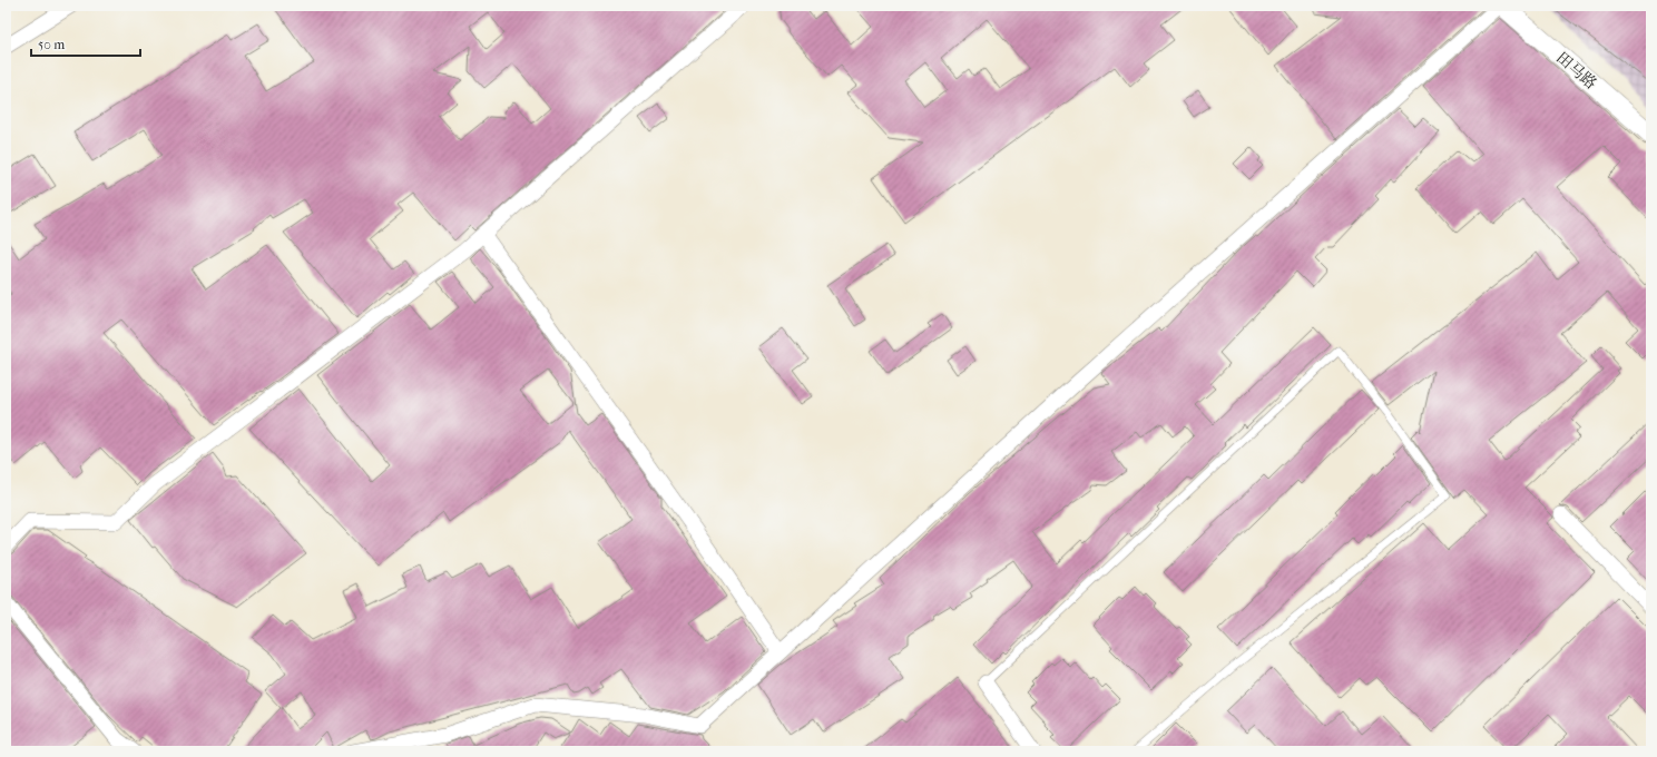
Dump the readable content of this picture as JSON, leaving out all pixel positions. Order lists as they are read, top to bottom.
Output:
{
  "streets": {
    "street": ["田马路"]
  },
  "scale_bar": "50 m"
}
